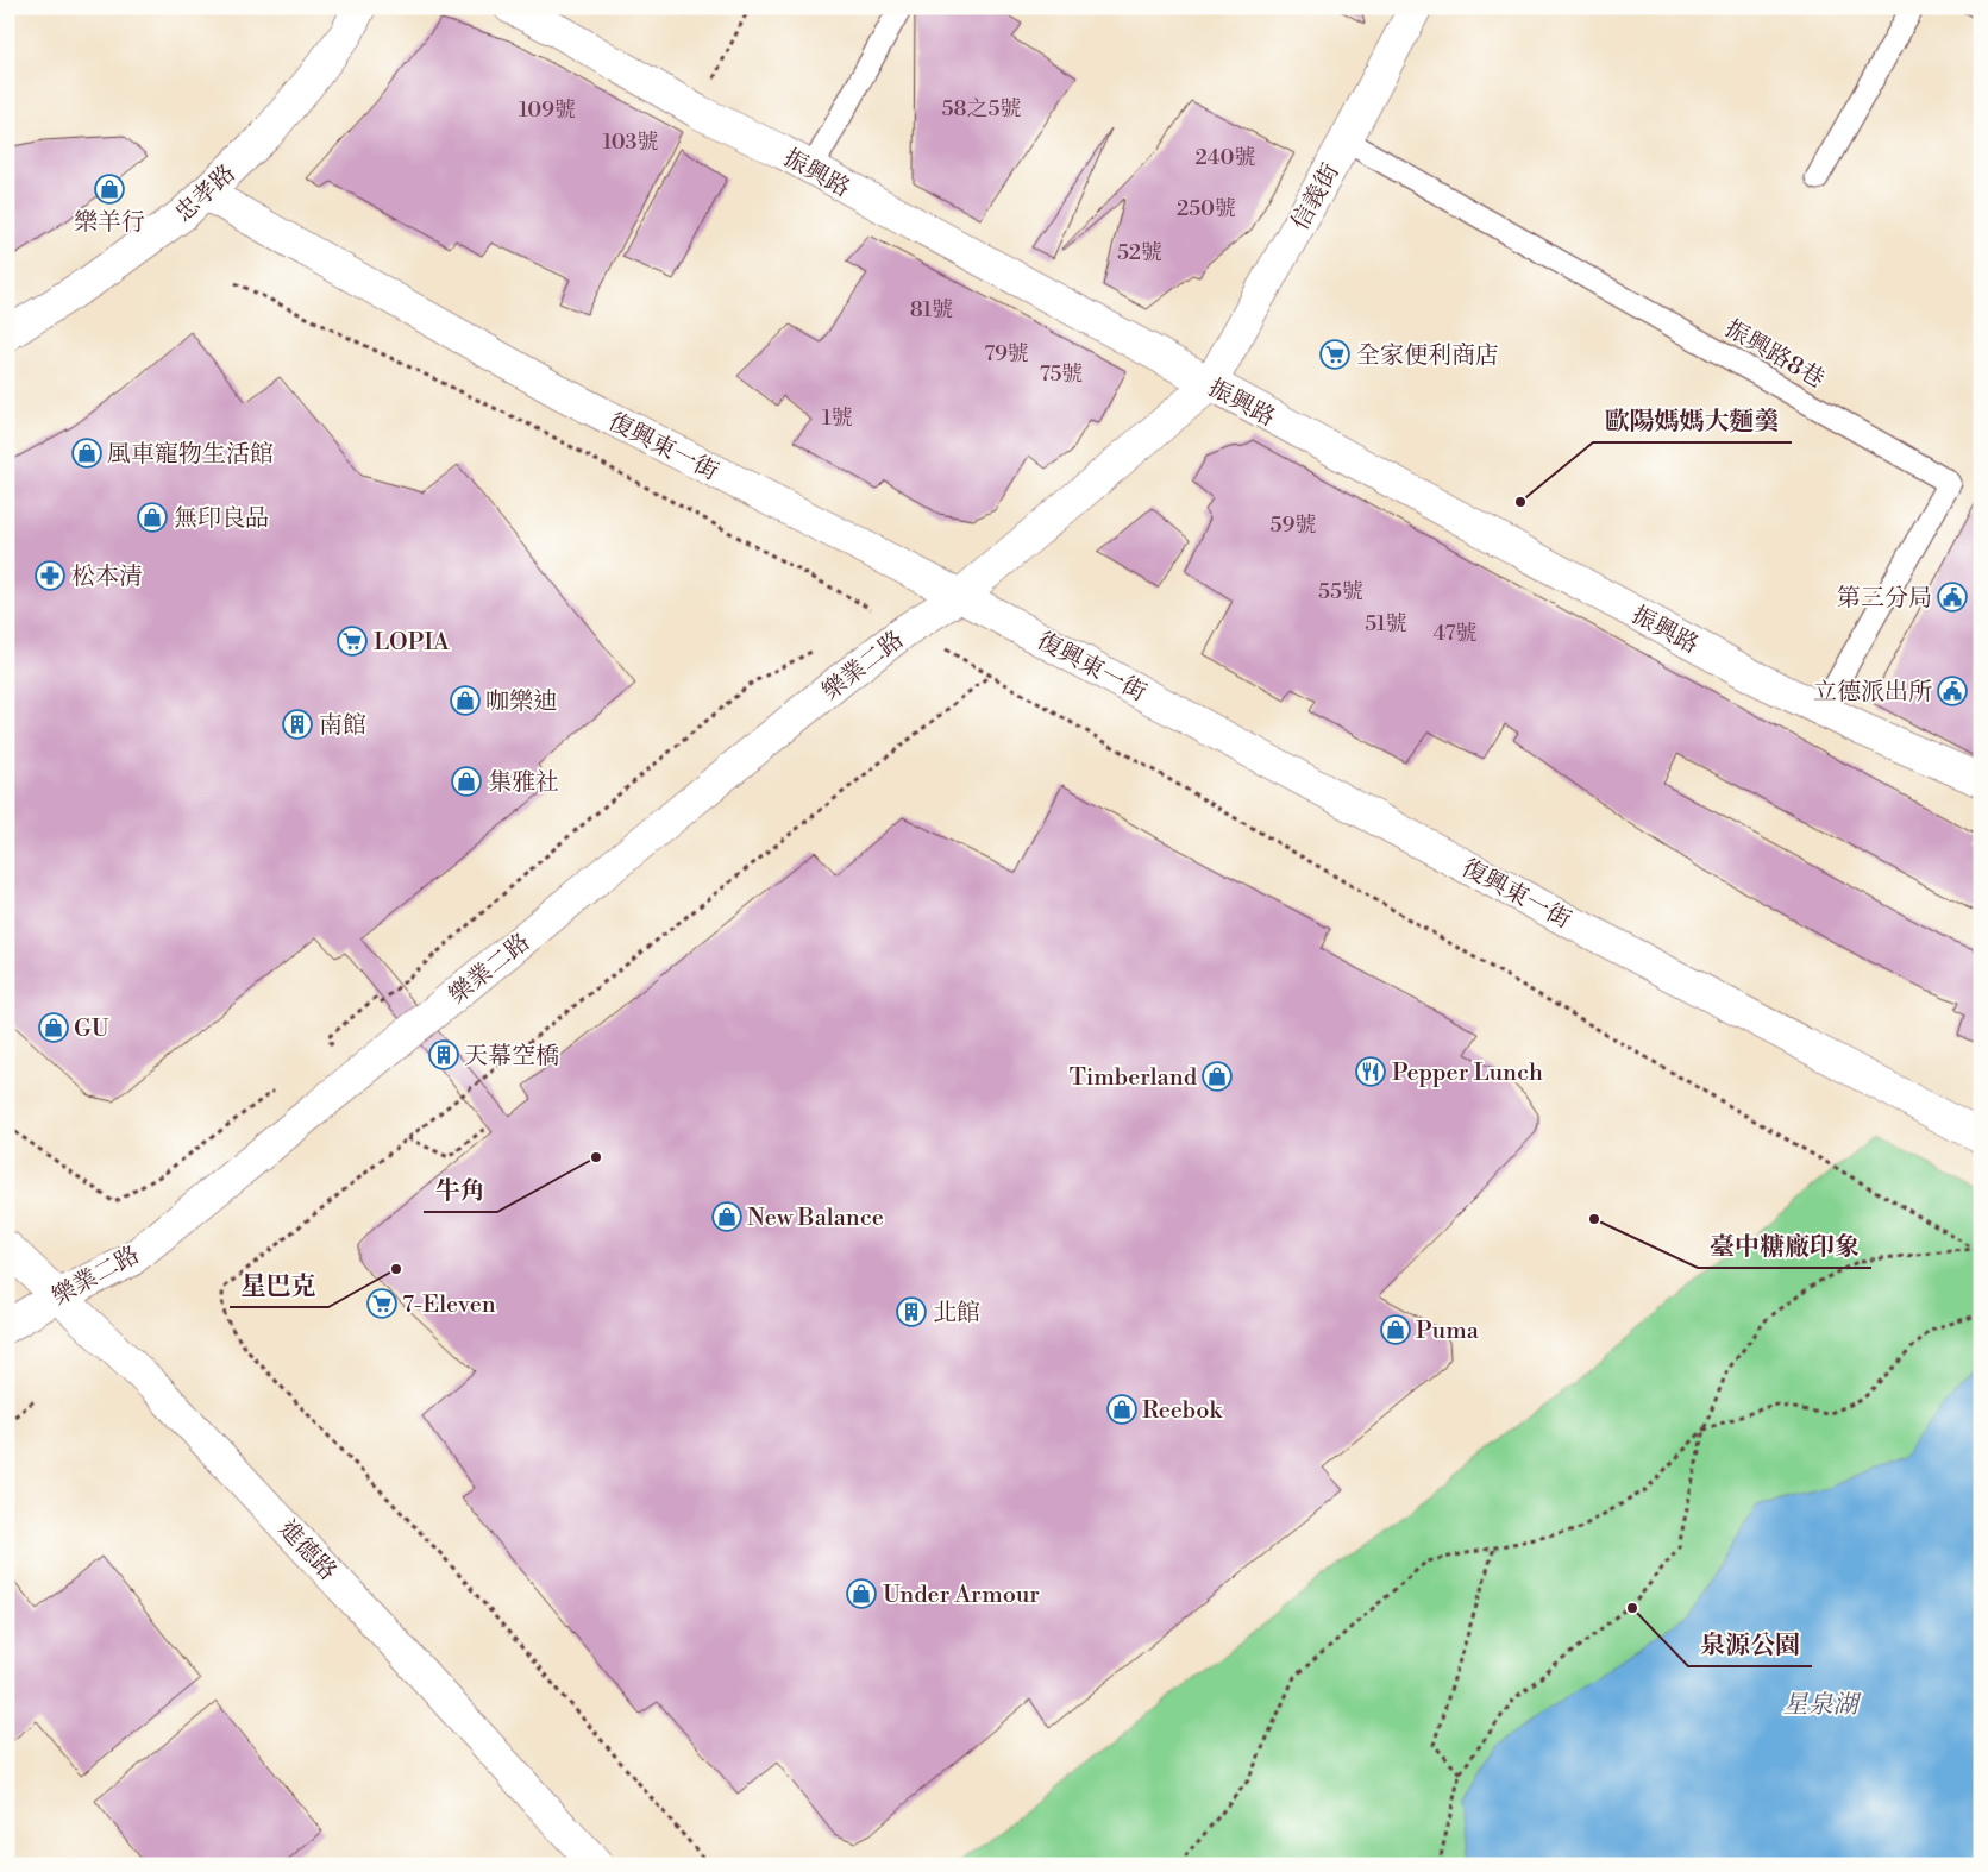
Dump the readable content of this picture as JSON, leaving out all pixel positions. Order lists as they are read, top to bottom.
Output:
{
  "streets": {
    "street": [
      "振興路",
      "忠孝路",
      "信義街",
      "復興東一街",
      "樂業二路",
      "進德路"
    ],
    "lane": ["振興路8巷"]
  },
  "crossings": [
    ["振興路", "信義街"],
    ["振興路", "振興路8巷"],
    ["振興路", "樂業二路"],
    ["忠孝路", "復興東一街"],
    ["信義街", "振興路8巷"],
    ["信義街", "樂業二路"],
    ["復興東一街", "樂業二路"],
    ["樂業二路", "進德路"]
  ],
  "water": ["星泉湖"],
  "places": {
    "shop": [
      "樂羊行",
      "風車寵物生活館",
      "無印良品",
      "咖樂迪",
      "集雅社",
      "GU",
      "Timberland",
      "New Balance",
      "Puma",
      "Reebok",
      "Under Armour"
    ],
    "supermarket": ["全家便利商店", "LOPIA", "7-Eleven"],
    "other": [
      "歐陽媽媽大麵羹",
      "牛角",
      "臺中糖廠印象",
      "星巴克",
      "泉源公園"
    ],
    "pharmacy": ["松本清"],
    "public building": ["第三分局", "立德派出所"],
    "building": ["南館", "天幕空橋", "北館"],
    "restaurant": ["Pepper Lunch"]
  },
  "house_numbers": [
    "58之5號",
    "109號",
    "103號",
    "240號",
    "250號",
    "52號",
    "81號",
    "79號",
    "75號",
    "1號",
    "59號",
    "55號",
    "51號",
    "47號"
  ]
}
